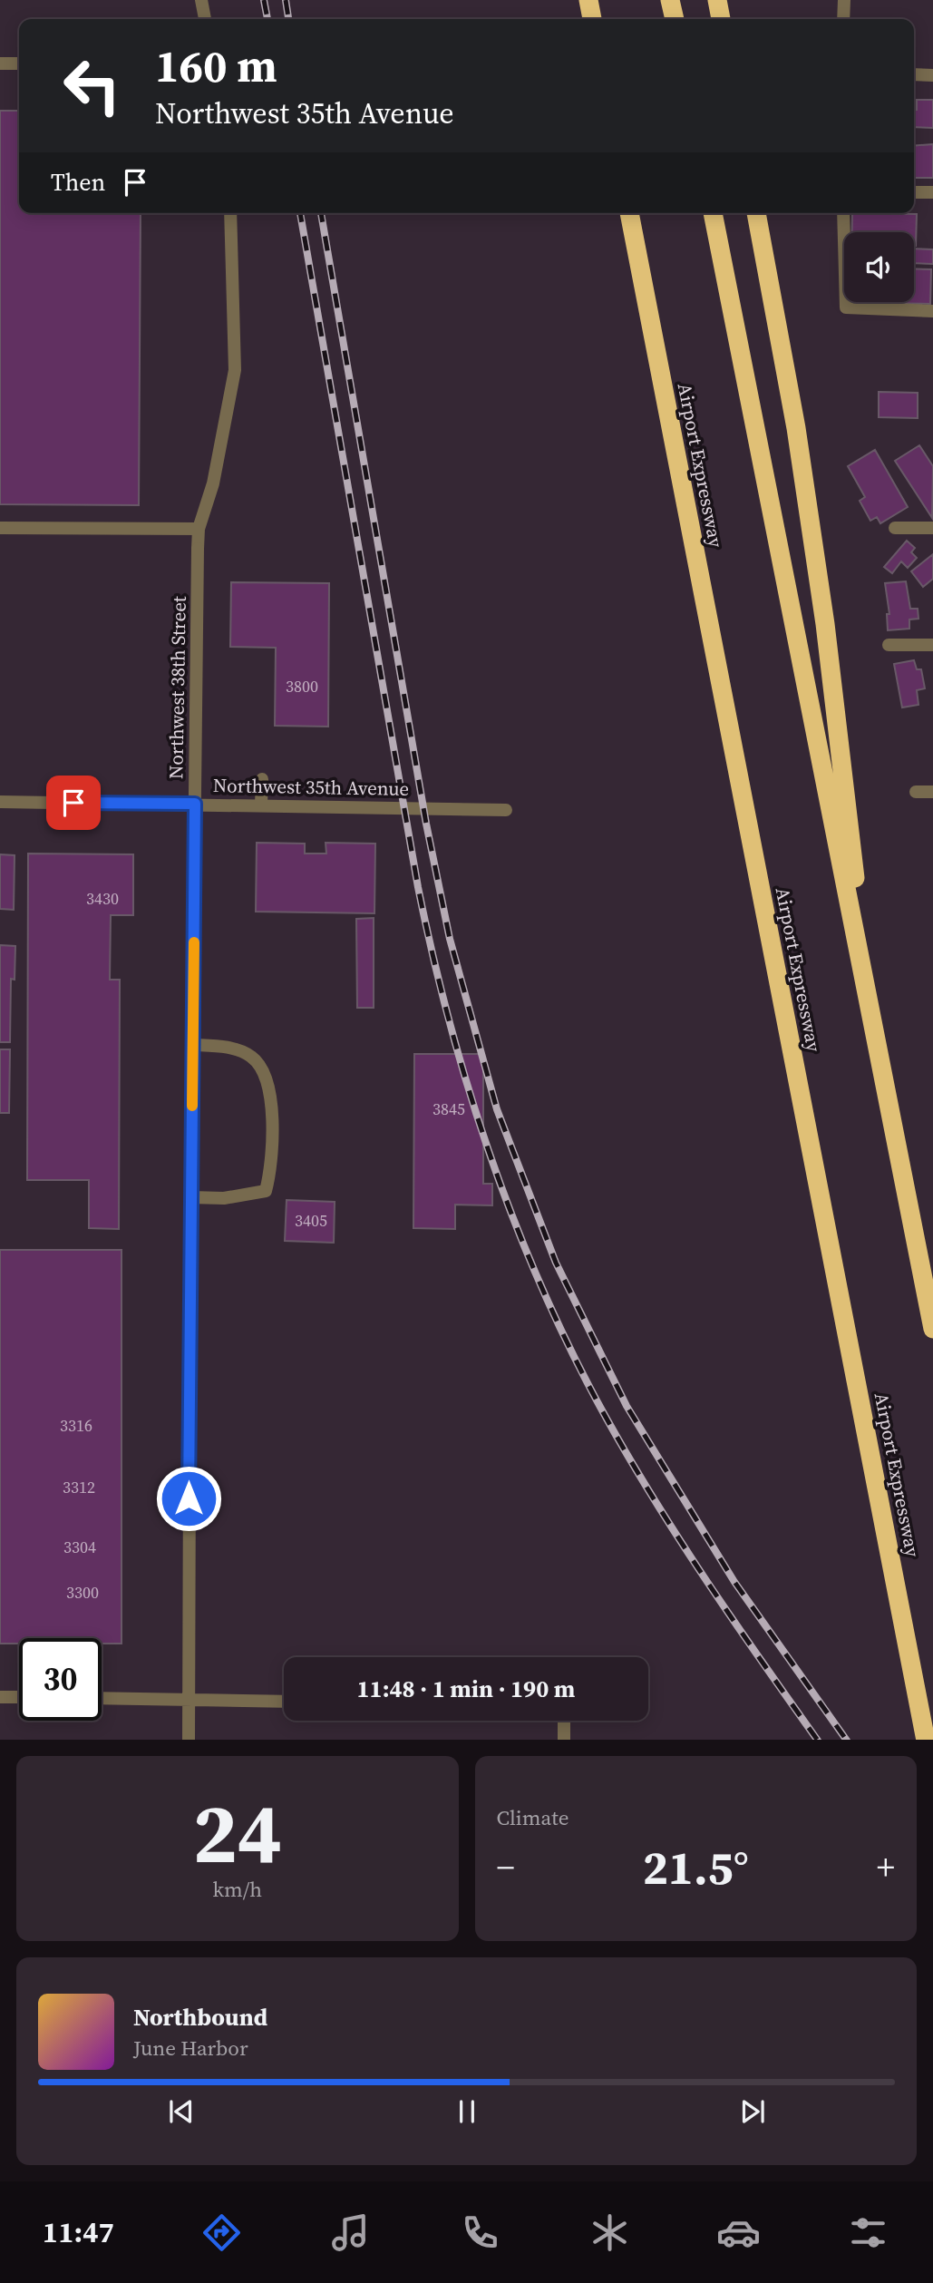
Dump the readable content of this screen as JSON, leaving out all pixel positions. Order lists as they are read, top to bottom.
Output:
{
  "streets": {
    "highway": ["Airport Expressway"],
    "street": ["Northwest 38th Street", "Northwest 35th Avenue"]
  },
  "crossings": [
    ["Northwest 38th Street", "Northwest 35th Avenue"]
  ],
  "house_numbers": [
    "3800",
    "3430",
    "3845",
    "3405",
    "3316",
    "3312",
    "3304",
    "3300"
  ],
  "page": {
    "turn": ["160 m", "Northwest 35th Avenue"],
    "then": "Then",
    "limit": "30",
    "trip": "11:48 · 1 min · 190 m",
    "tile": [
      ["24", "km/h"],
      "Climate"
    ],
    "heat": ["−", "21.5°", "+"],
    "song": ["Northbound", "June Harbor"],
    "tabs": "11:47"
  }
}
